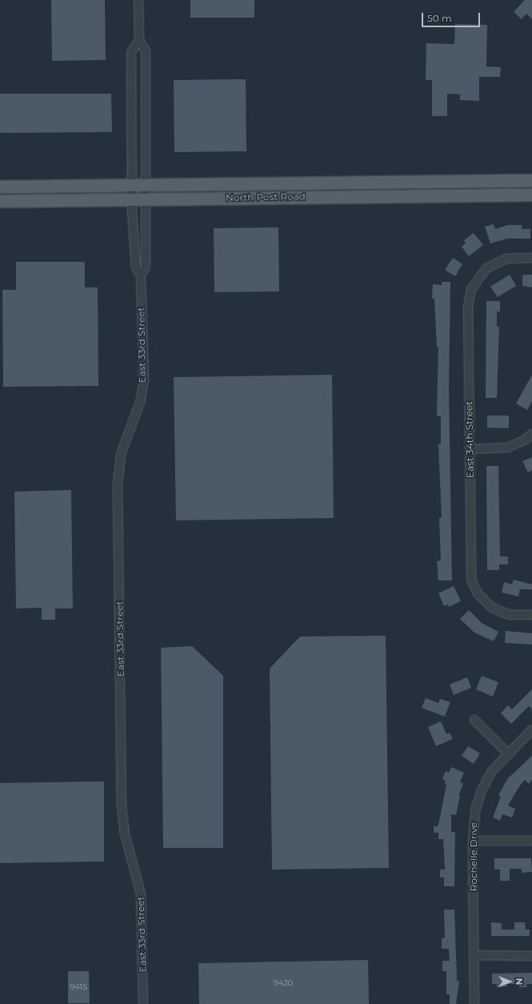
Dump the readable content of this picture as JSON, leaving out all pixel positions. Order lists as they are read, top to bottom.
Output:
{
  "streets": {
    "main road": ["North Post Road"],
    "street": ["East 33rd Street", "East 34th Street", "Rochelle Drive"]
  },
  "crossings": [
    ["North Post Road", "East 33rd Street"]
  ],
  "house_numbers": ["9420", "9415"],
  "scale_bar": "50 m",
  "north": "right"
}
